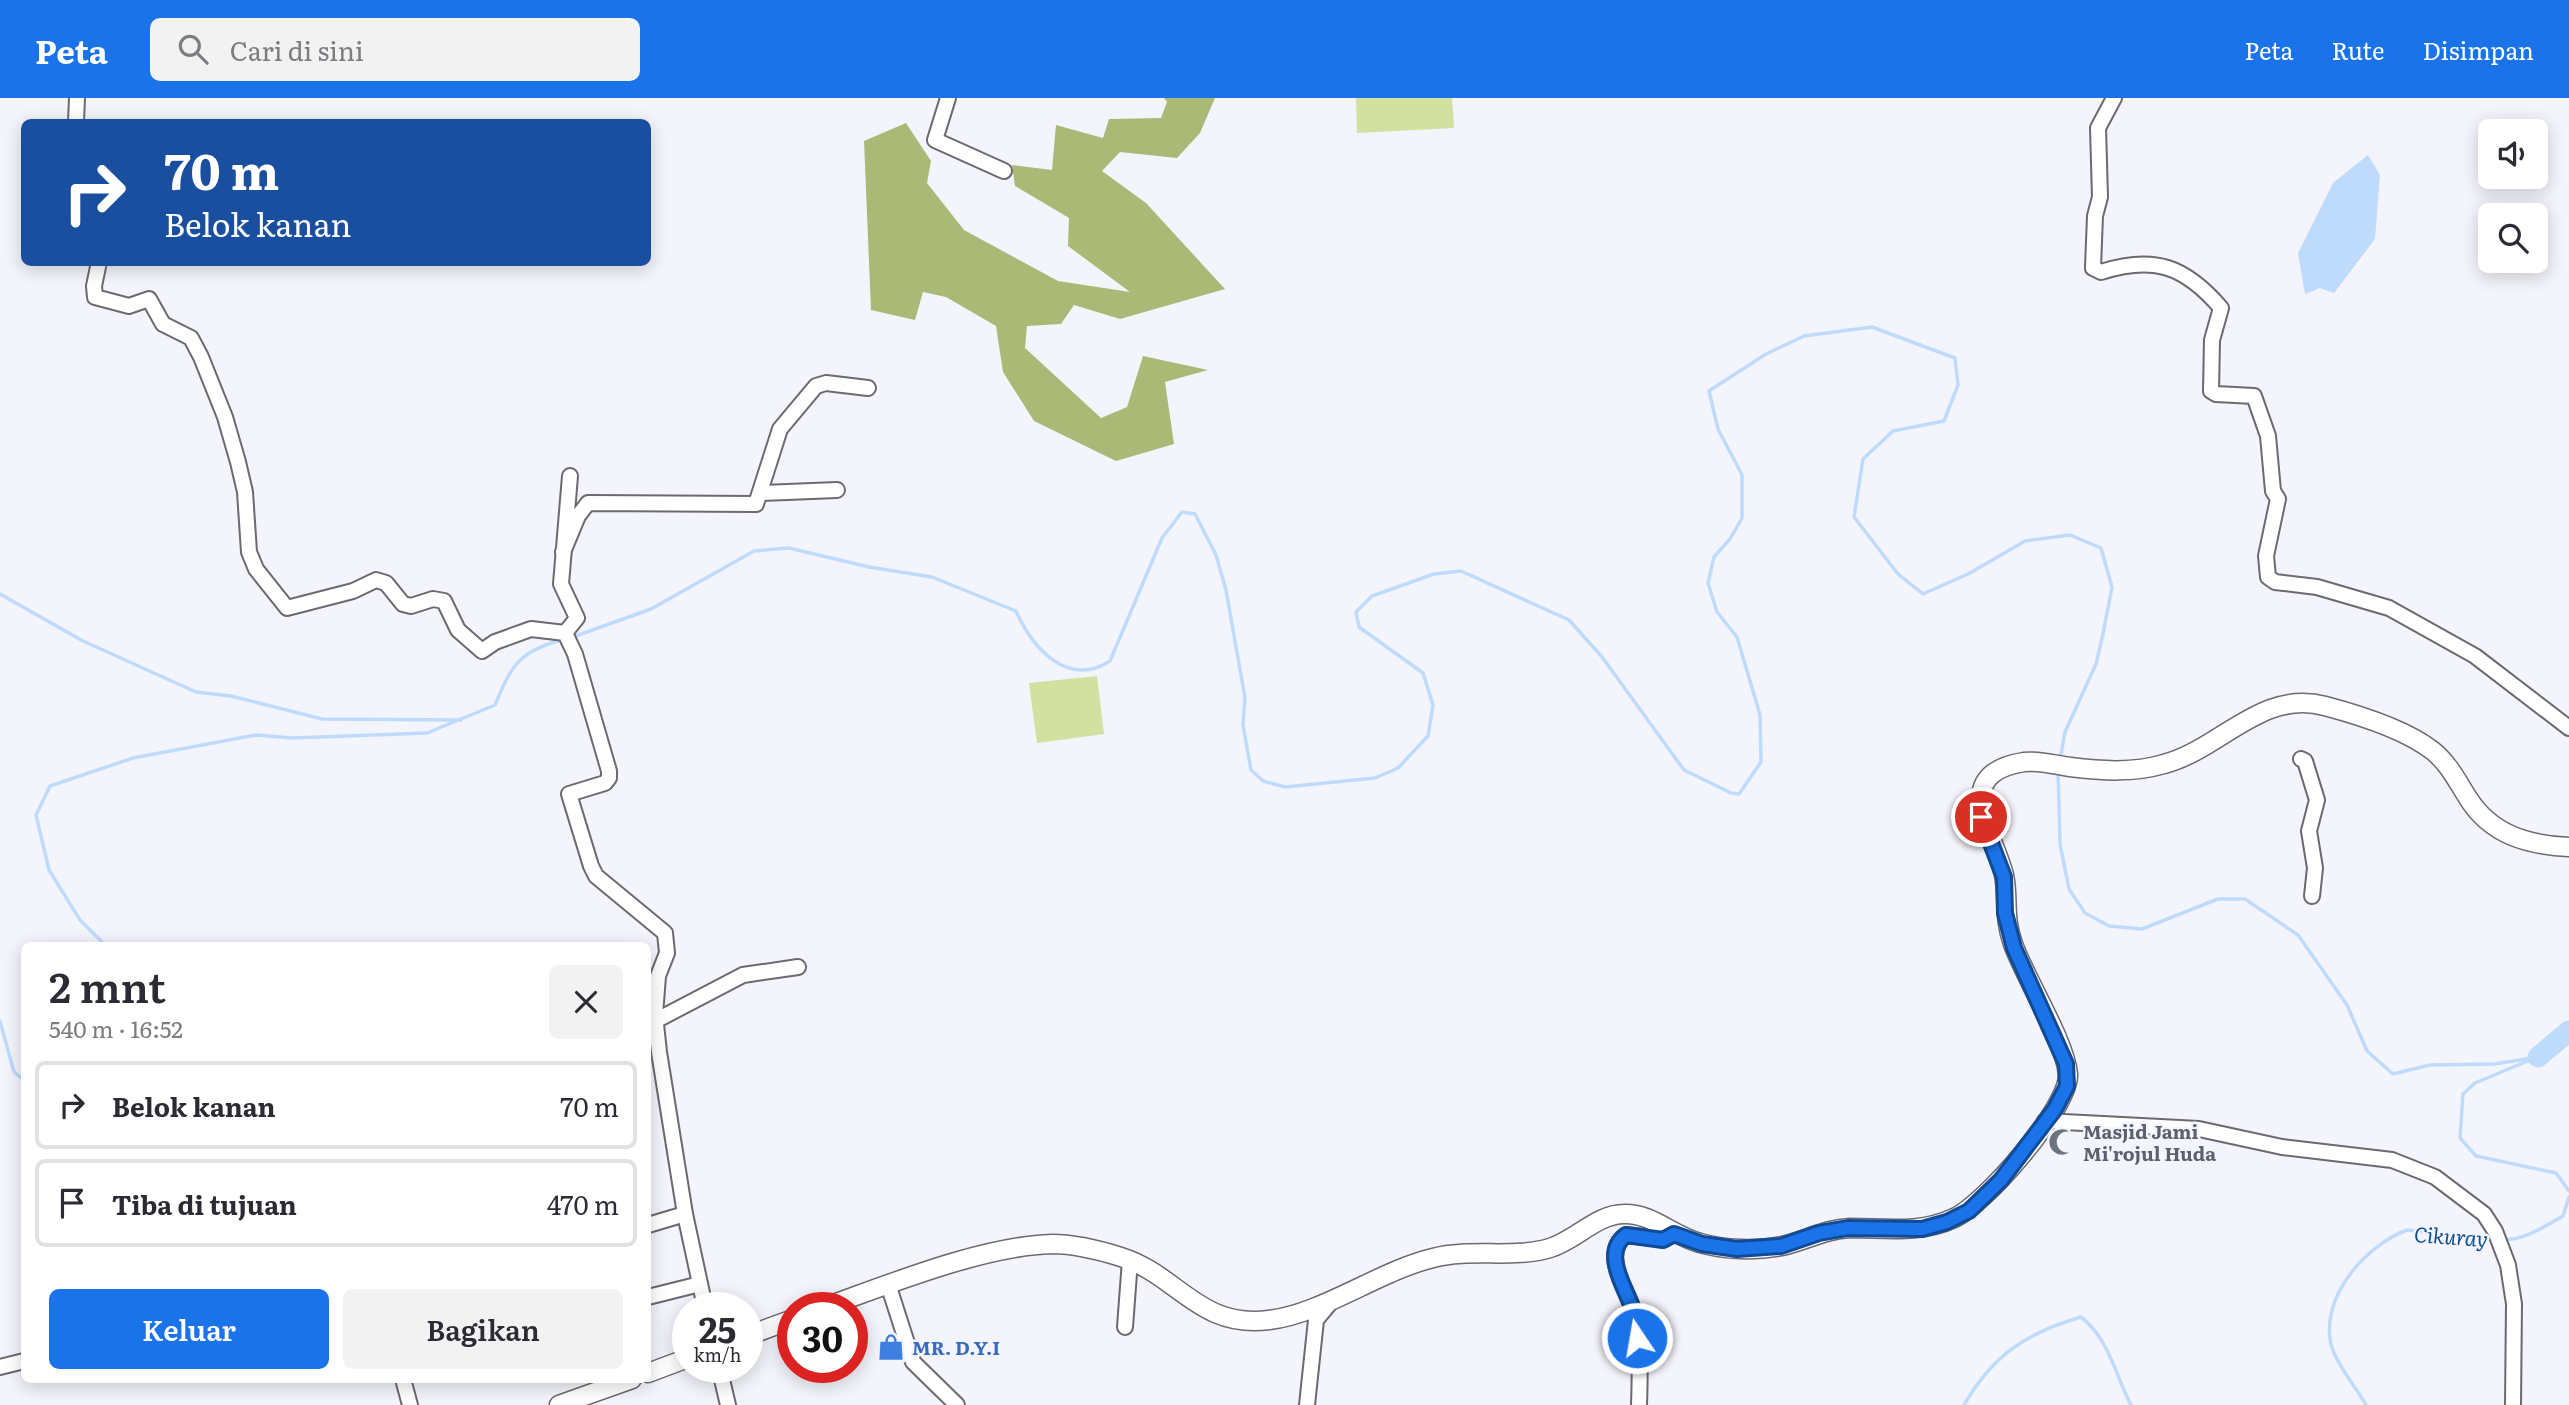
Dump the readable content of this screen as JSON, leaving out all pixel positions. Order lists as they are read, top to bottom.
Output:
{
  "water": ["Cikuray"],
  "places": {
    "mosque": ["Masjid Jami Mi'rojul Huda"],
    "shop": ["MR. D.Y.I"]
  },
  "page": {
    "header": "Peta",
    "search": "Cari di sini",
    "nav": ["Peta", "Rute", "Disimpan"],
    "turn": ["70 m", "Belok kanan"],
    "heading": ["2 mnt", "540 m · 16:52"],
    "list": [
      {
        "name": "Belok kanan",
        "value": "70 m"
      },
      {
        "name": "Tiba di tujuan",
        "value": "470 m"
      }
    ],
    "buttons": ["Keluar", "Bagikan"],
    "speed": "25 km/h",
    "limit": "30"
  }
}
